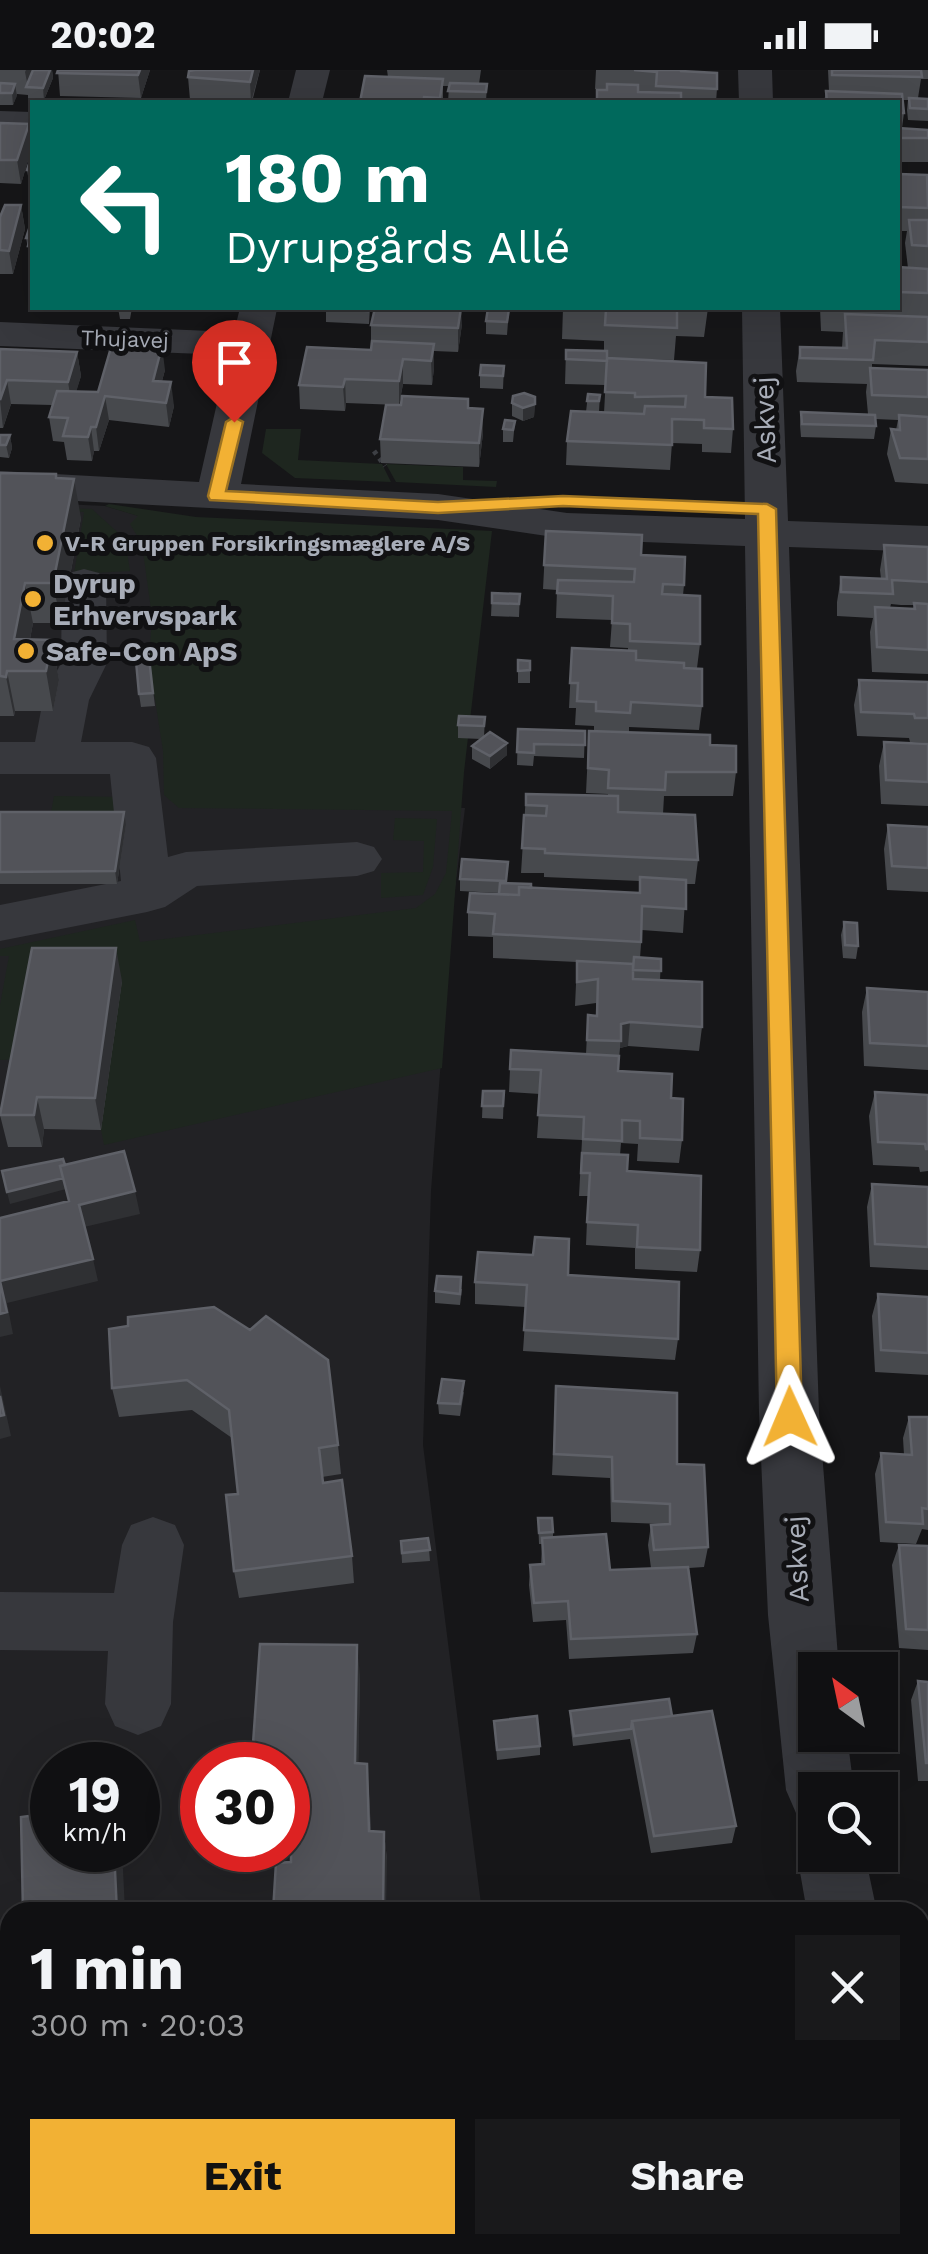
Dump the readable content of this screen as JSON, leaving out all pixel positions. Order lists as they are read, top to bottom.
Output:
{
  "streets": {
    "street": ["Thujavej", "Askvej"]
  },
  "places": ["V-R Gruppen Forsikringsmæglere A/S", "Dyrup Erhvervspark", "Safe-Con ApS"],
  "north": "top left",
  "page": {
    "status": "20:02",
    "turn": ["180 m", "Dyrupgårds Allé"],
    "speed": "19 km/h",
    "limit": "30",
    "heading": ["1 min", "300 m · 20:03"],
    "buttons": ["Exit", "Share"]
  }
}
